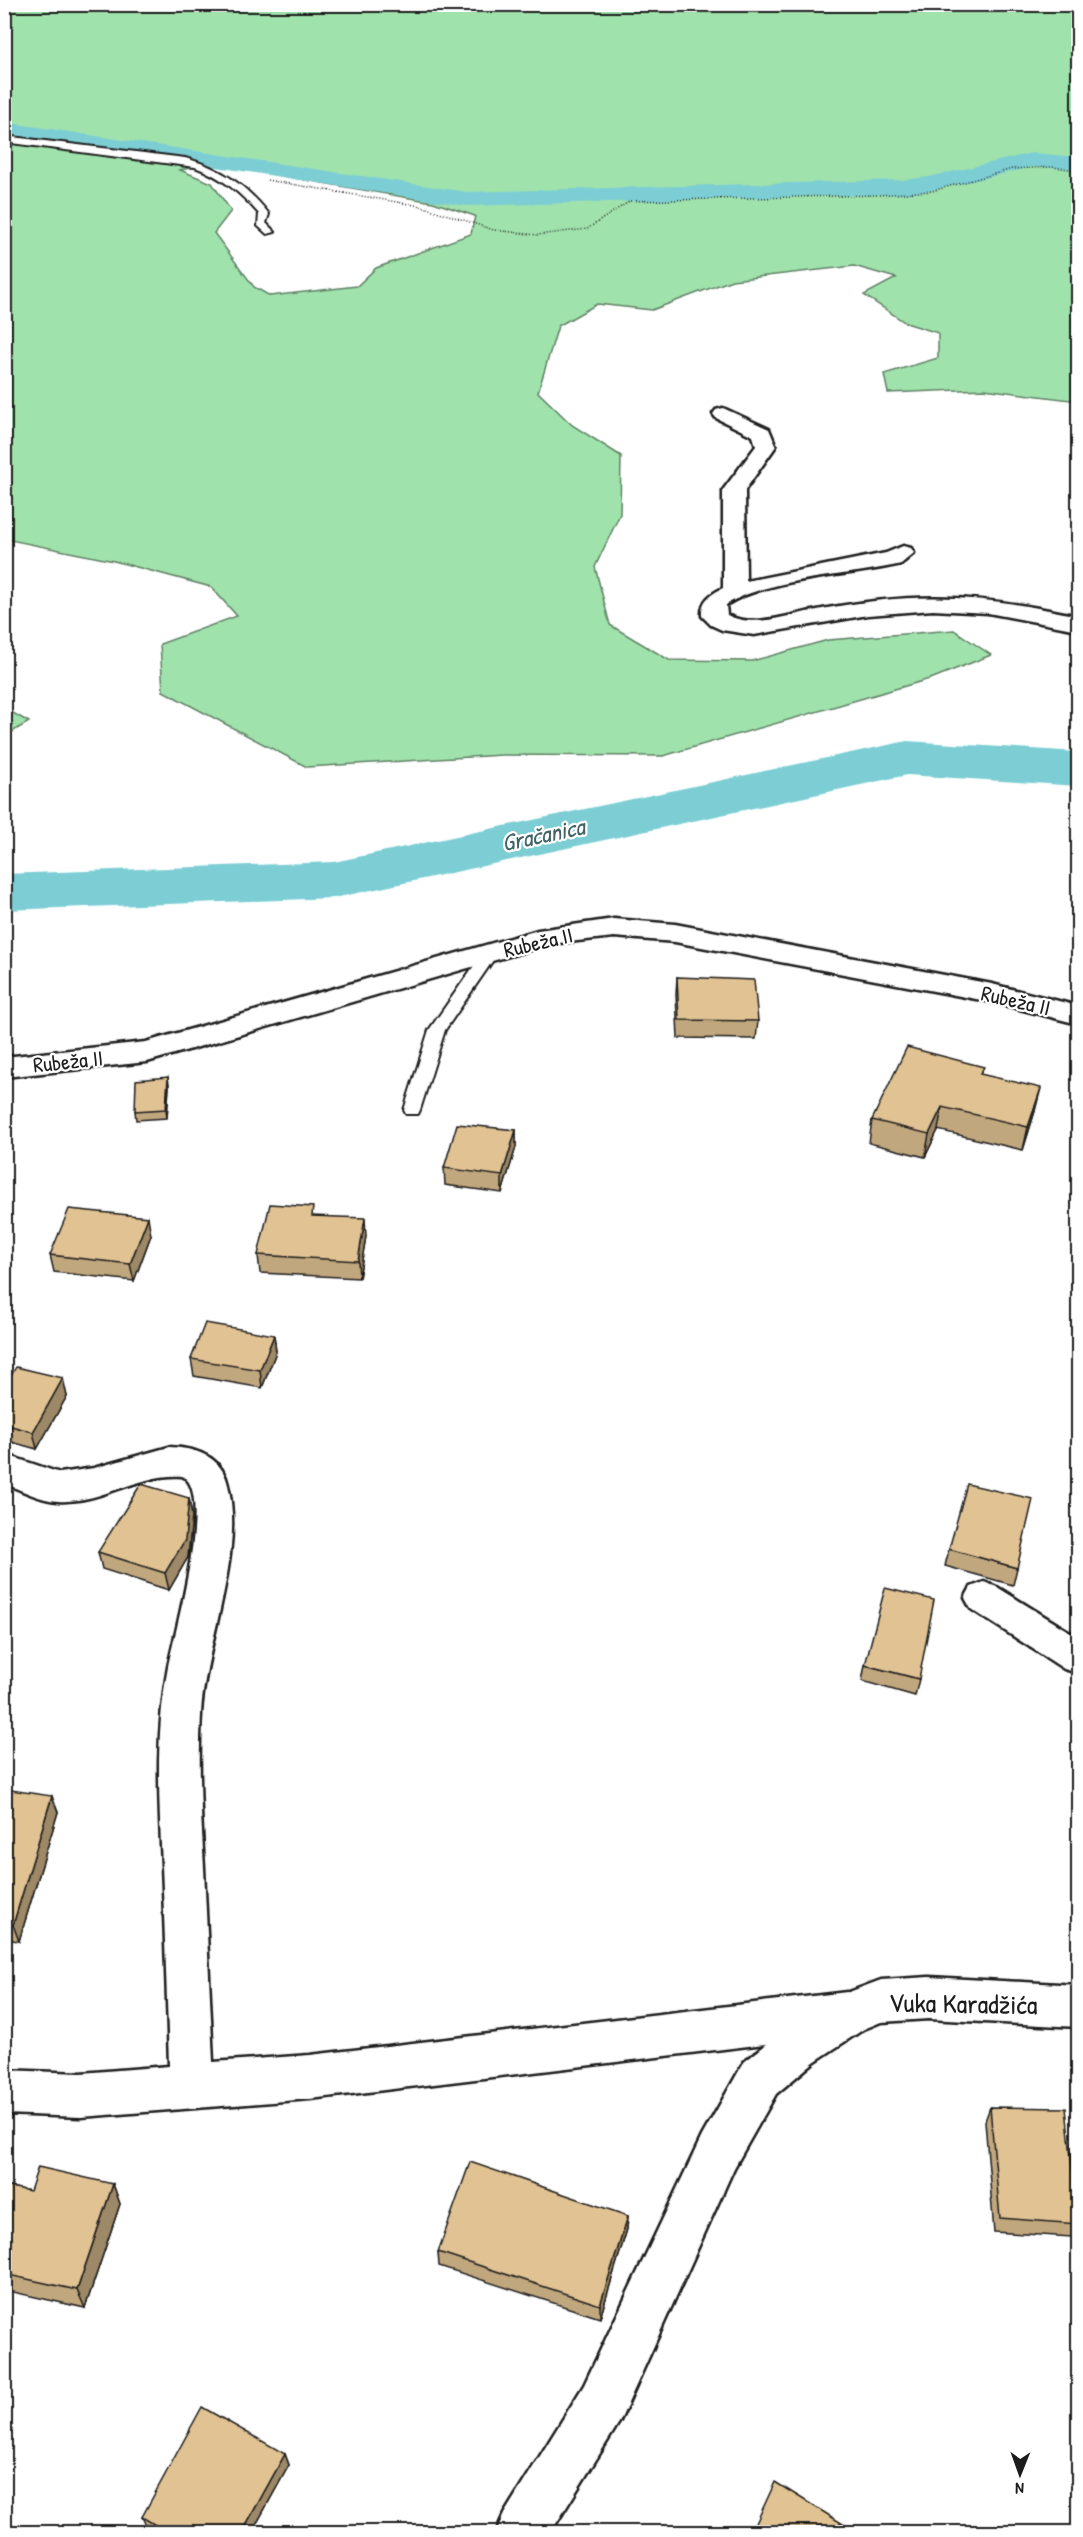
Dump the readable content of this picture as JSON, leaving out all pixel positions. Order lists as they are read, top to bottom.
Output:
{
  "streets": {
    "street": ["Rubeža II", "Vuka Karadžića"]
  },
  "water": ["Gračanica"],
  "north": "bottom"
}
